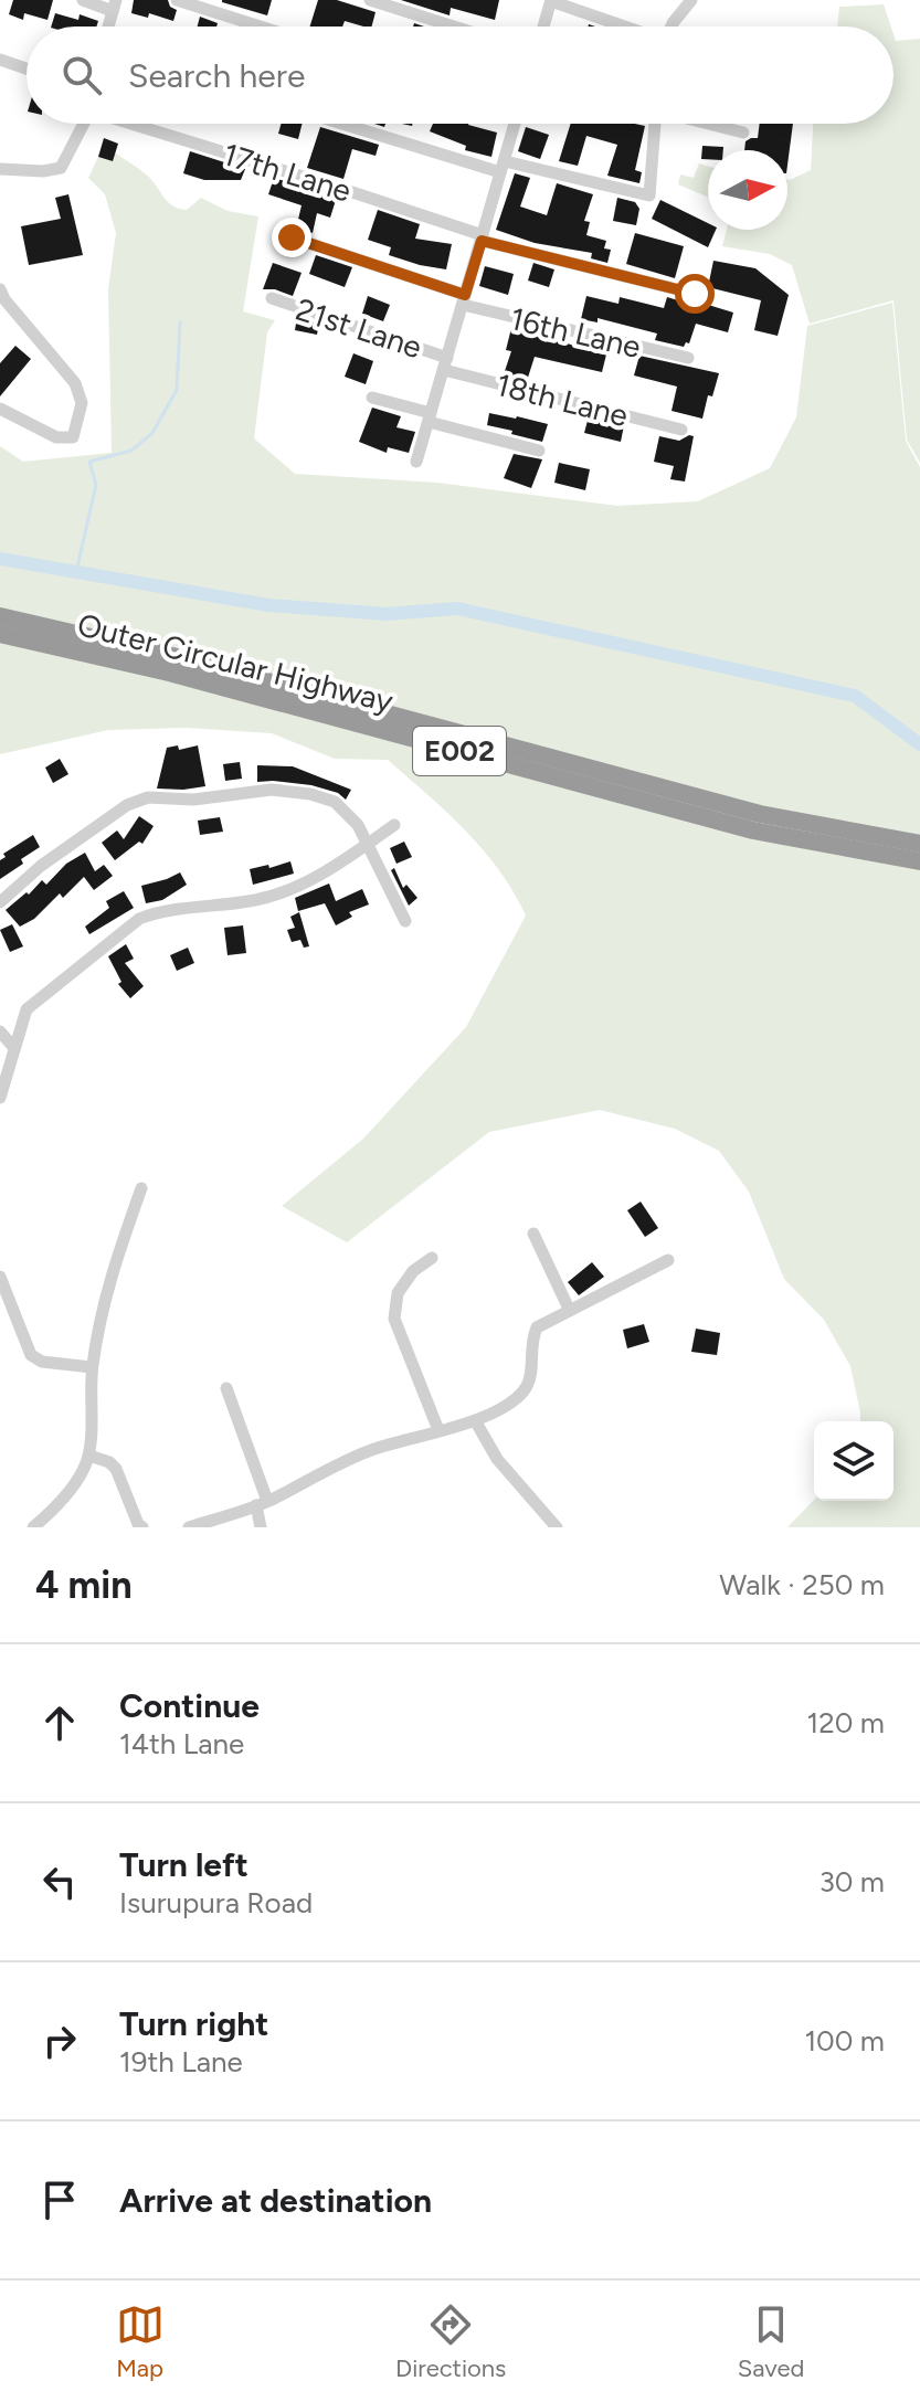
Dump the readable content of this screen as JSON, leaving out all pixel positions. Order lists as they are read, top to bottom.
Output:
{
  "streets": {
    "highway": ["Outer Circular Highway", "E002"],
    "street": [
      "17th Lane",
      "21st Lane",
      "16th Lane",
      "18th Lane"
    ]
  },
  "crossings": [
    ["21st Lane", "18th Lane"]
  ],
  "north": "right",
  "page": {
    "search": "Search here",
    "heading": ["4 min", "Walk · 250 m"],
    "list": [
      ["Continue", "14th Lane", "120 m"],
      ["Turn left", "Isurupura Road", "30 m"],
      ["Turn right", "19th Lane", "100 m"],
      "Arrive at destination"
    ],
    "nav": ["Map", "Directions", "Saved"]
  }
}
